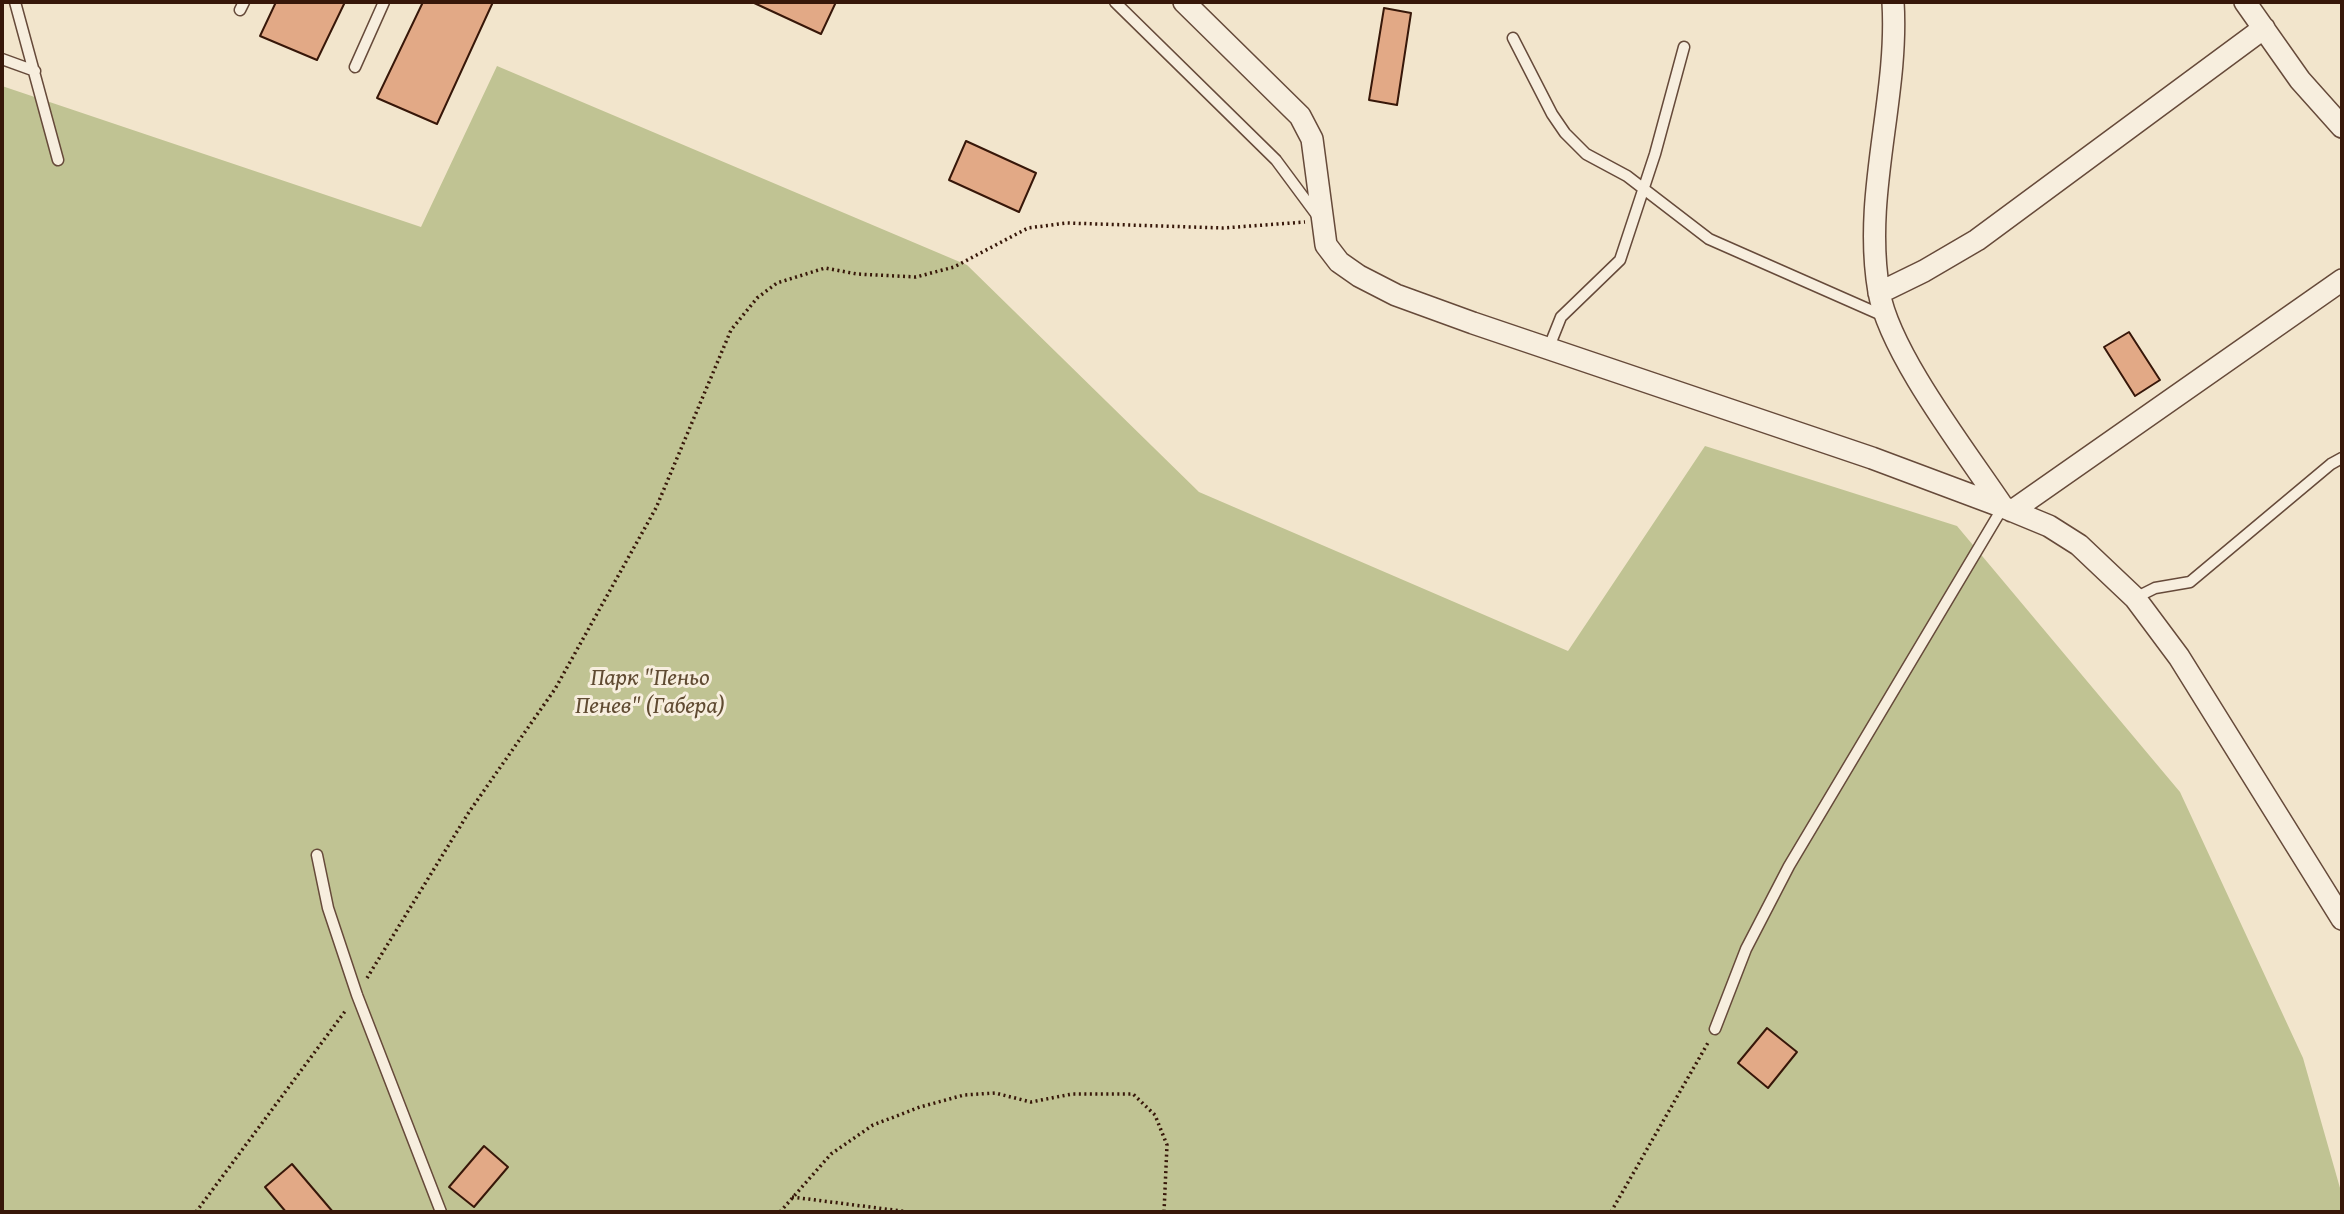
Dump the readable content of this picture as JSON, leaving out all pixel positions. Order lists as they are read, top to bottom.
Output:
{
  "parks": ["Парк \"Пеньо Пенев\" (Габера)"]
}
